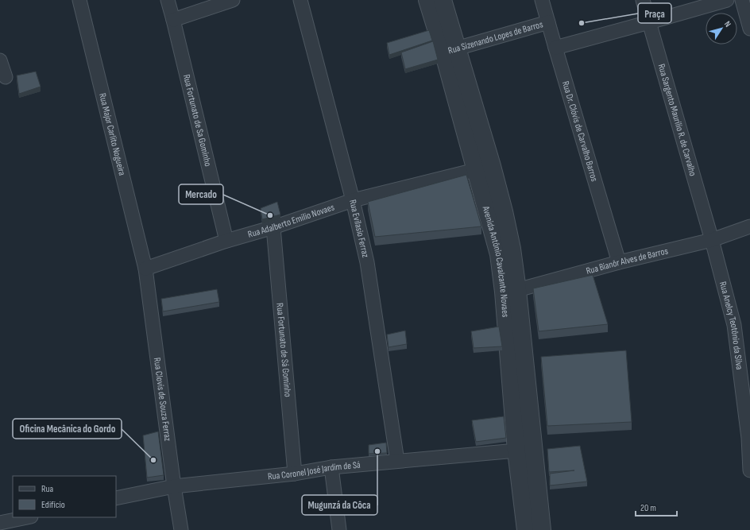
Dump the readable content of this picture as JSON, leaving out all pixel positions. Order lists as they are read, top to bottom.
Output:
{
  "streets": {
    "street": [
      "Rua Sizenando Lopes de Barros",
      "Rua Fortunato de Sa Gominho",
      "Rua Sargento Maurílio R. de Carvalho",
      "Rua Dr. Clóvis de Carvalho Barros",
      "Rua Major Carlito Nogueira",
      "Rua Adalberto Emilio Novaes",
      "Rua Evilasio Ferraz",
      "Rua Bianôr Alves de Barros",
      "Avenida Antônio Cavalcante Novaes",
      "Rua Anelcy Teotônio da Silva",
      "Rua Fortunato de Sá Gominho",
      "Rua Clovis de Souza Ferraz",
      "Rua Coronel José Jardim de Sá"
    ]
  },
  "crossings": [
    ["Rua Sizenando Lopes de Barros", "Rua Dr. Clóvis de Carvalho Barros"],
    ["Rua Sizenando Lopes de Barros", "Avenida Antônio Cavalcante Novaes"],
    ["Rua Fortunato de Sa Gominho", "Rua Adalberto Emilio Novaes"],
    ["Rua Sargento Maurílio R. de Carvalho", "Rua Bianôr Alves de Barros"],
    ["Rua Sargento Maurílio R. de Carvalho", "Rua Anelcy Teotônio da Silva"],
    ["Rua Dr. Clóvis de Carvalho Barros", "Rua Bianôr Alves de Barros"],
    ["Rua Major Carlito Nogueira", "Rua Adalberto Emilio Novaes"],
    ["Rua Major Carlito Nogueira", "Rua Clovis de Souza Ferraz"],
    ["Rua Adalberto Emilio Novaes", "Rua Evilasio Ferraz"],
    ["Rua Adalberto Emilio Novaes", "Avenida Antônio Cavalcante Novaes"],
    ["Rua Adalberto Emilio Novaes", "Rua Fortunato de Sá Gominho"],
    ["Rua Adalberto Emilio Novaes", "Rua Clovis de Souza Ferraz"],
    ["Rua Evilasio Ferraz", "Rua Coronel José Jardim de Sá"],
    ["Rua Bianôr Alves de Barros", "Avenida Antônio Cavalcante Novaes"],
    ["Rua Bianôr Alves de Barros", "Rua Anelcy Teotônio da Silva"],
    ["Avenida Antônio Cavalcante Novaes", "Rua Coronel José Jardim de Sá"],
    ["Rua Fortunato de Sá Gominho", "Rua Coronel José Jardim de Sá"],
    ["Rua Clovis de Souza Ferraz", "Rua Coronel José Jardim de Sá"]
  ],
  "places": [
    "Praça",
    "Mercado",
    "Mugunzá da Côca",
    "Oficina Mecânica do Gordo"
  ],
  "legend": ["Rua", "Edifício"],
  "scale_bar": "20 m",
  "north": "top right"
}
